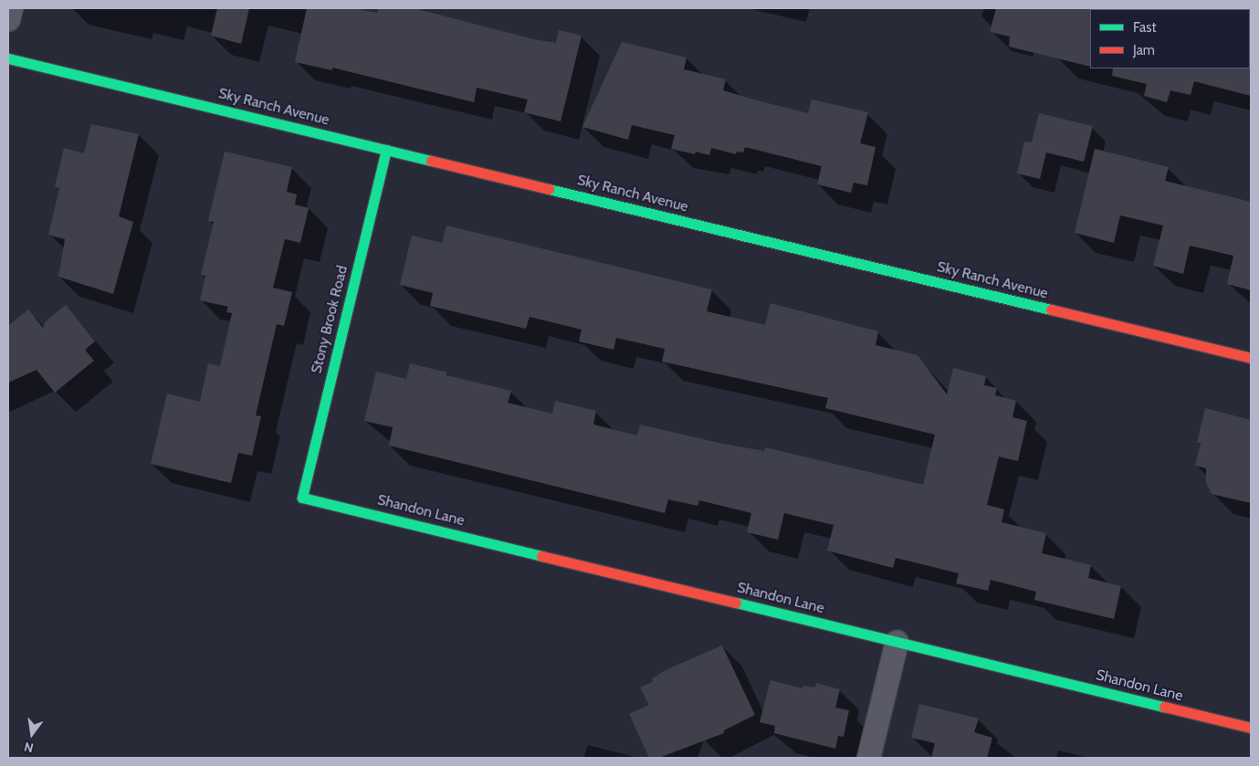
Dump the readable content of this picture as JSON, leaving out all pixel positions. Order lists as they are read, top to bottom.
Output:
{
  "streets": {
    "street": ["Sky Ranch Avenue", "Stony Brook Road", "Shandon Lane"]
  },
  "crossings": [
    ["Sky Ranch Avenue", "Stony Brook Road"],
    ["Stony Brook Road", "Shandon Lane"]
  ],
  "legend": ["Fast", "Jam"],
  "north": "bottom"
}
